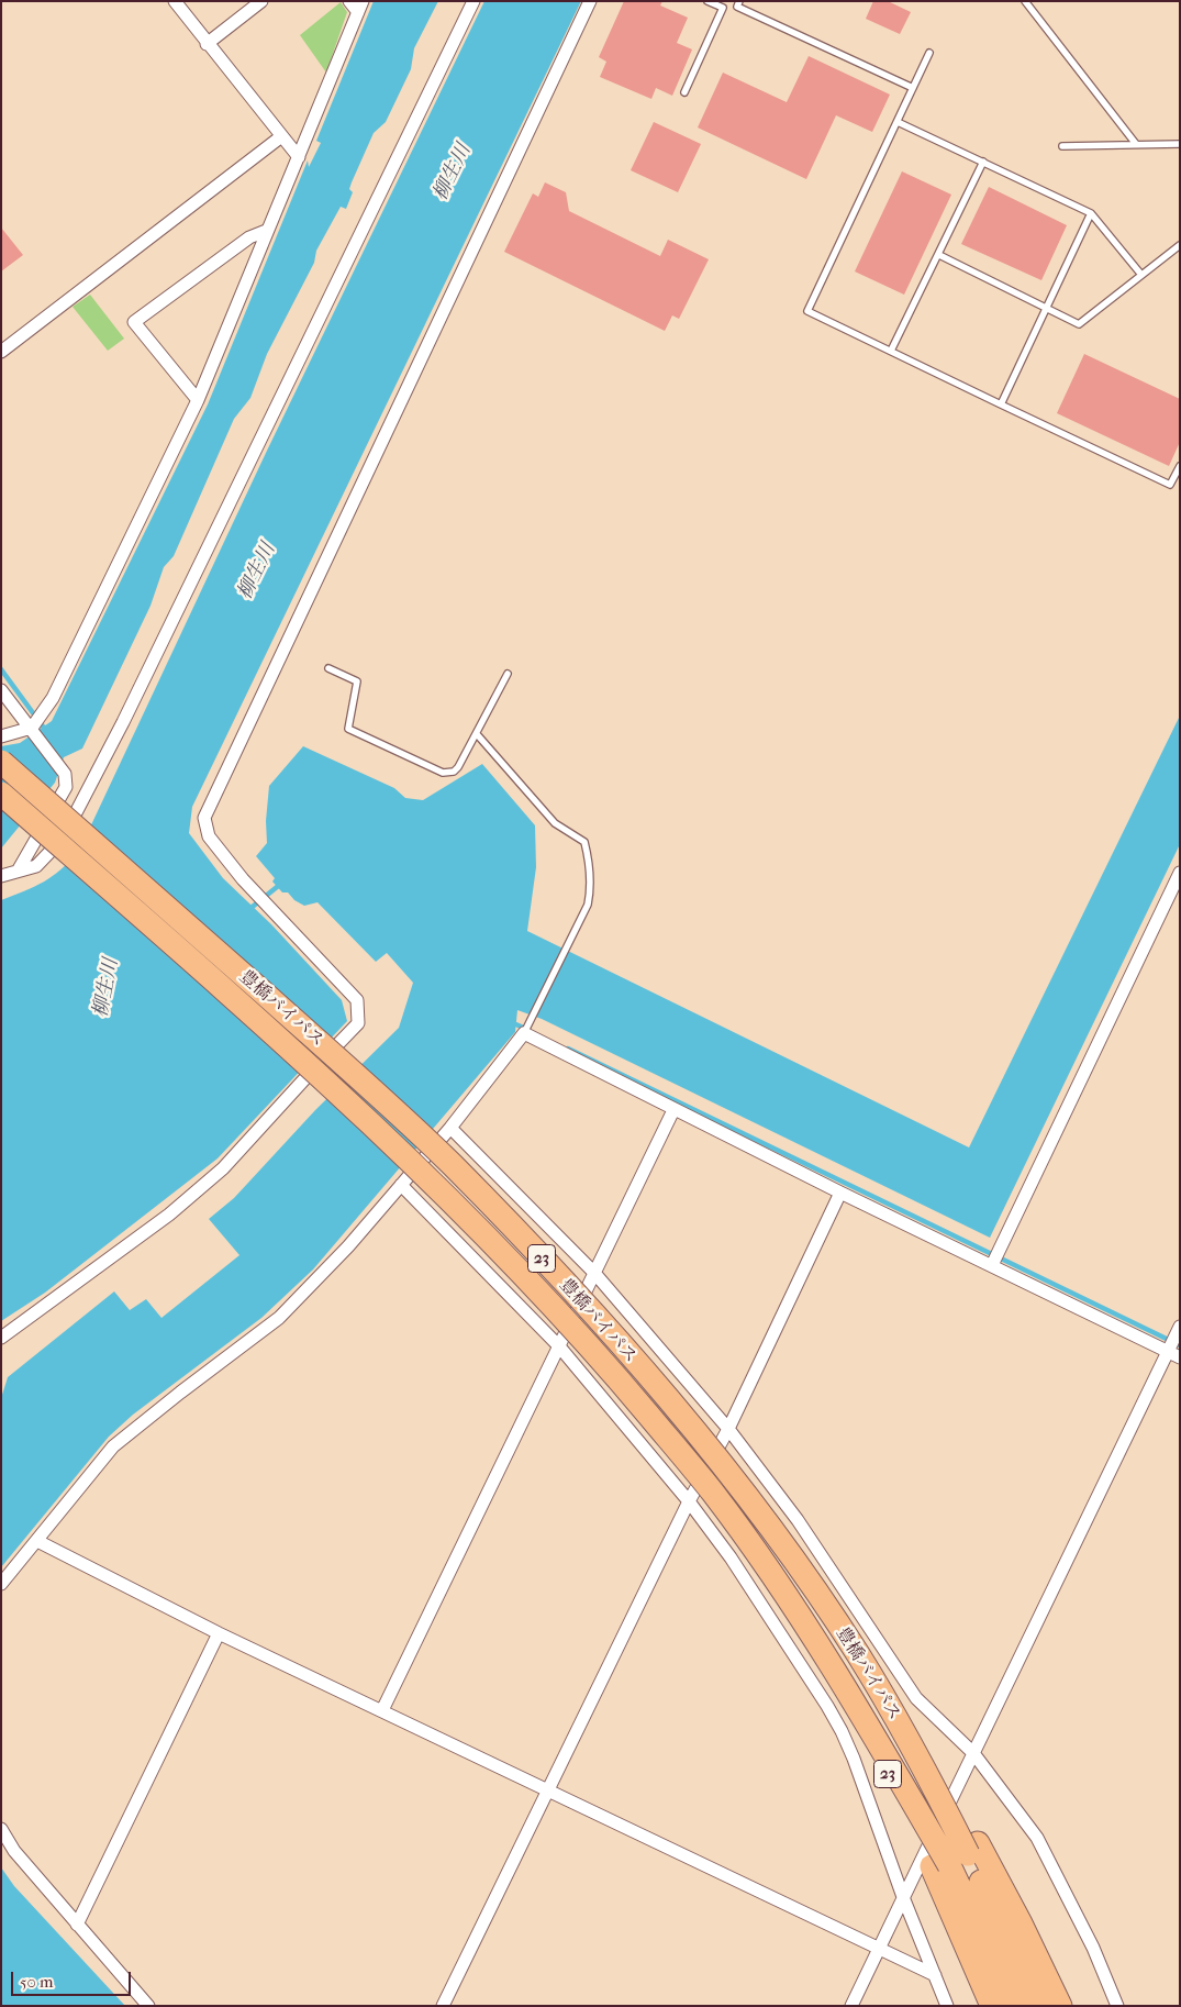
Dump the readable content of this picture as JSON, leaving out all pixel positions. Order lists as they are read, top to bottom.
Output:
{
  "streets": {
    "highway": ["豊橋バイパス", "23"]
  },
  "crossings": [
    ["豊橋バイパス", "23"]
  ],
  "water": ["柳生川"],
  "scale_bar": "50 m"
}
